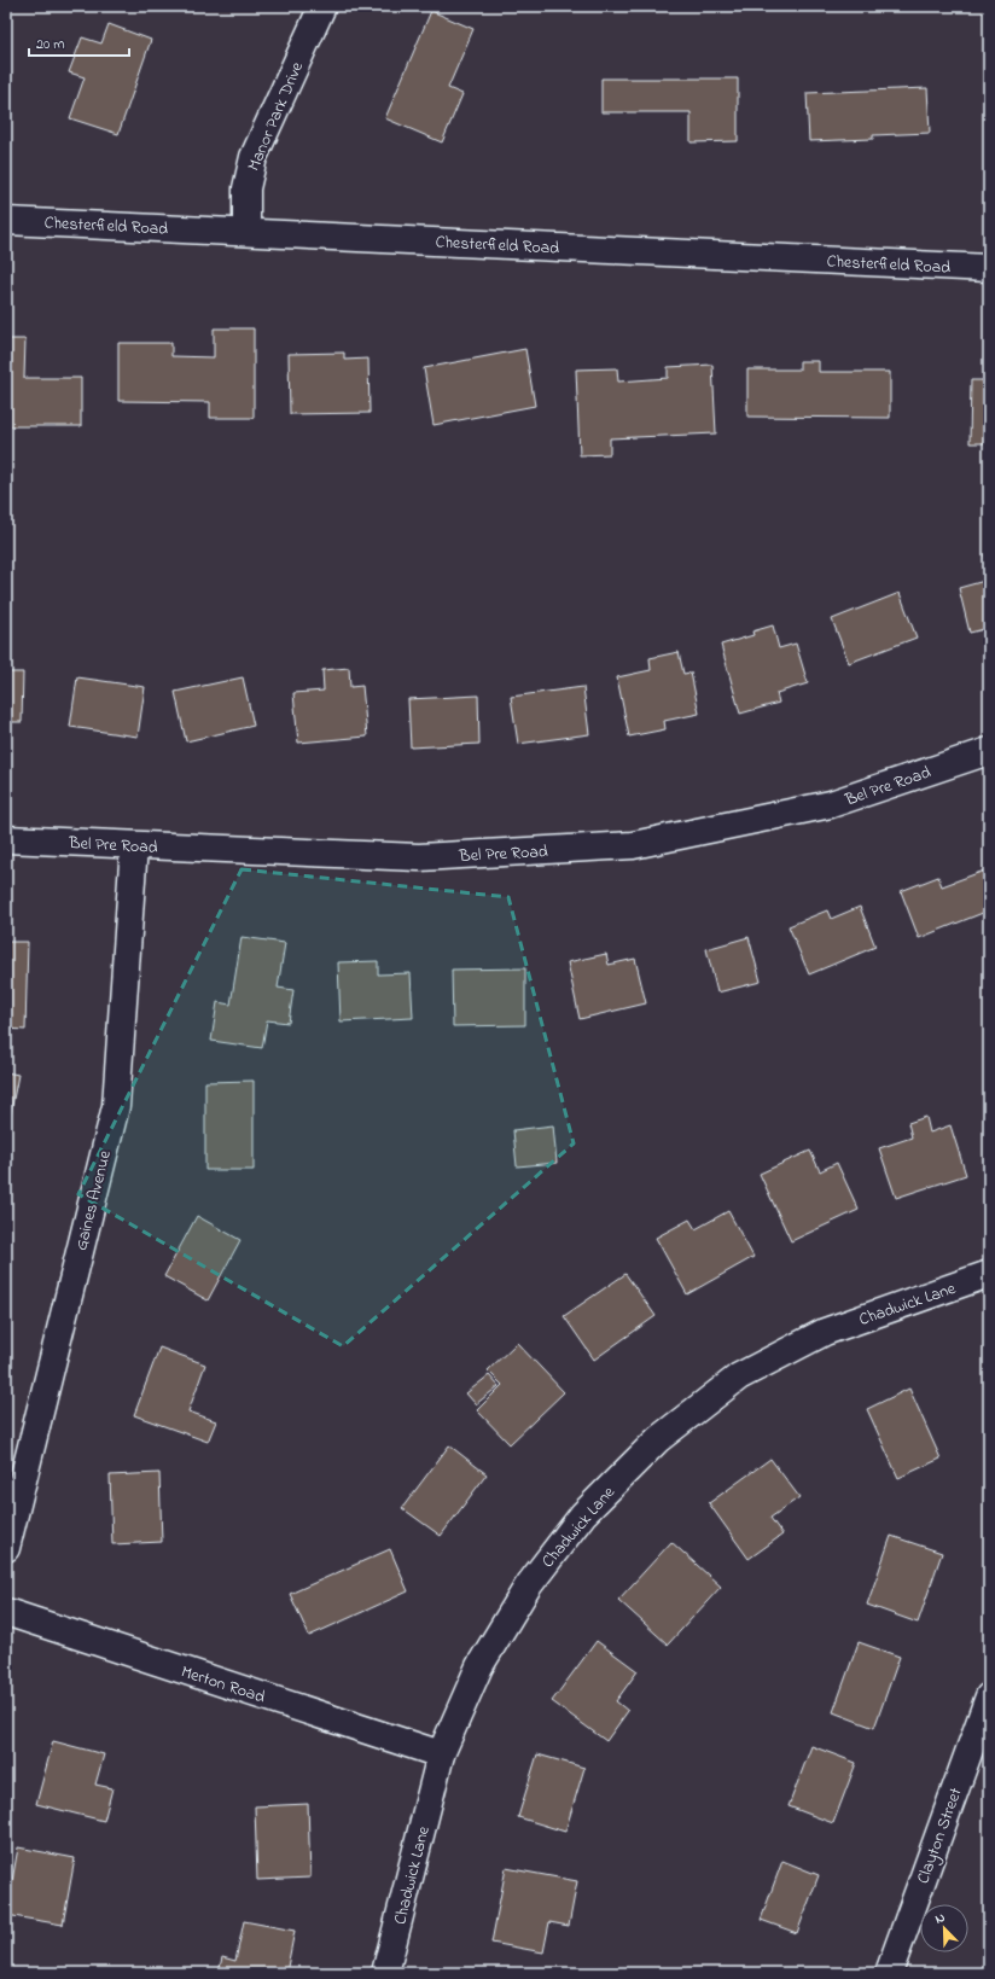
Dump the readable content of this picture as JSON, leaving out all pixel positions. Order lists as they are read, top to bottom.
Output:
{
  "streets": {
    "street": [
      "Manor Park Drive",
      "Chesterfield Road",
      "Bel Pre Road",
      "Gaines Avenue",
      "Chadwick Lane",
      "Merton Road",
      "Clayton Street"
    ]
  },
  "crossings": [
    ["Manor Park Drive", "Chesterfield Road"],
    ["Bel Pre Road", "Gaines Avenue"],
    ["Chadwick Lane", "Merton Road"]
  ],
  "scale_bar": "20 m",
  "north": "top left"
}
